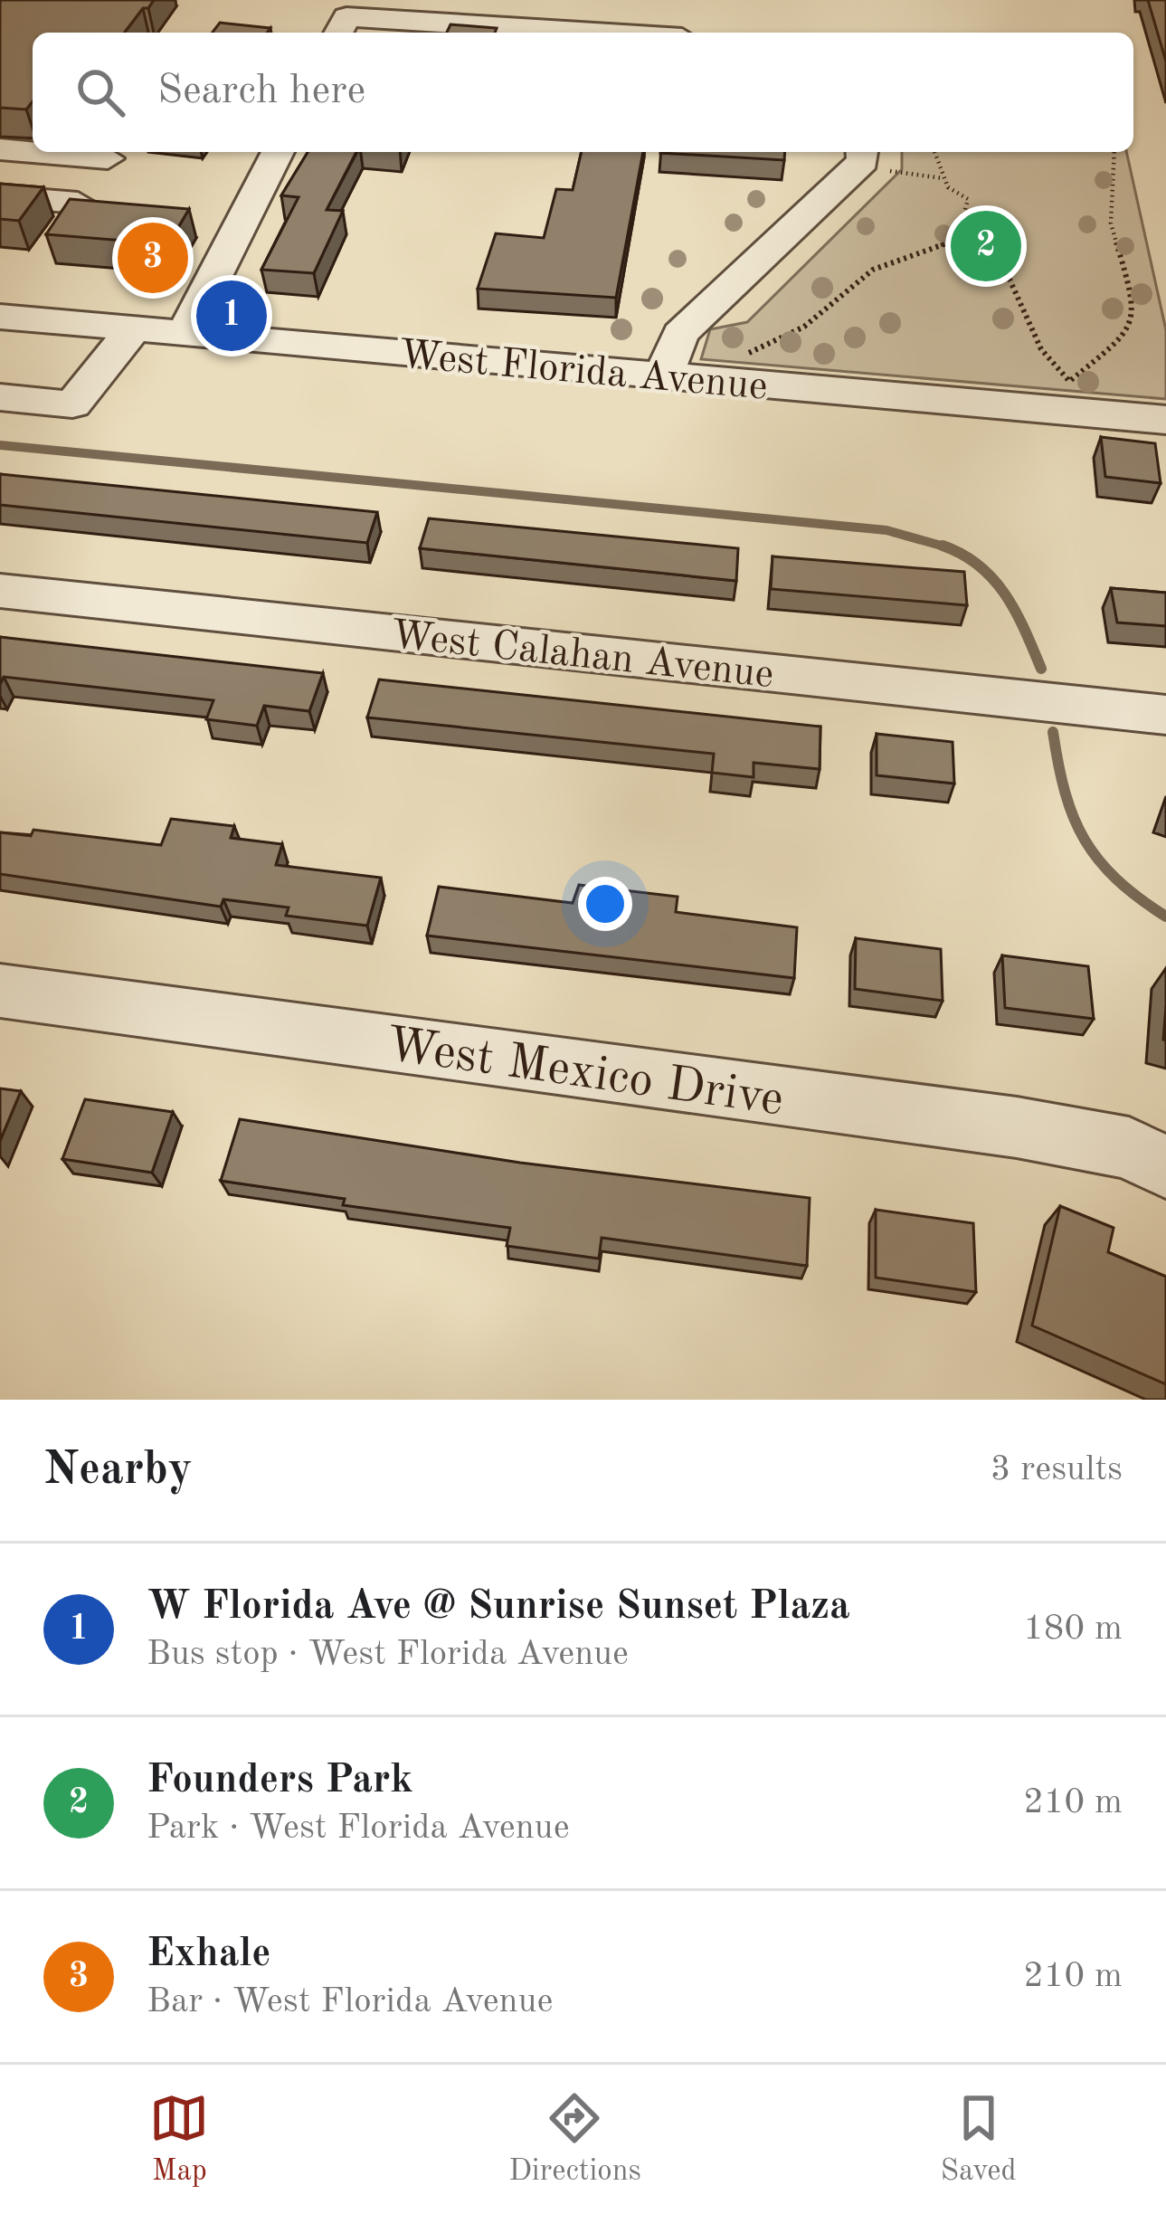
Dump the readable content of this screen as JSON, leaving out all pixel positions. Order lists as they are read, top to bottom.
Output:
{
  "streets": {
    "street": ["West Florida Avenue", "West Calahan Avenue", "West Mexico Drive"]
  },
  "page": {
    "search": "Search here",
    "pins": ["2", "3", "1"],
    "heading": ["Nearby", "3 results"],
    "list": [
      {
        "mark": "1",
        "name": "W Florida Ave @ Sunrise Sunset Plaza",
        "note": "Bus stop · West Florida Avenue",
        "value": "180 m"
      },
      {
        "mark": "2",
        "name": "Founders Park",
        "note": "Park · West Florida Avenue",
        "value": "210 m"
      },
      {
        "mark": "3",
        "name": "Exhale",
        "note": "Bar · West Florida Avenue",
        "value": "210 m"
      }
    ],
    "nav": ["Map", "Directions", "Saved"]
  }
}
